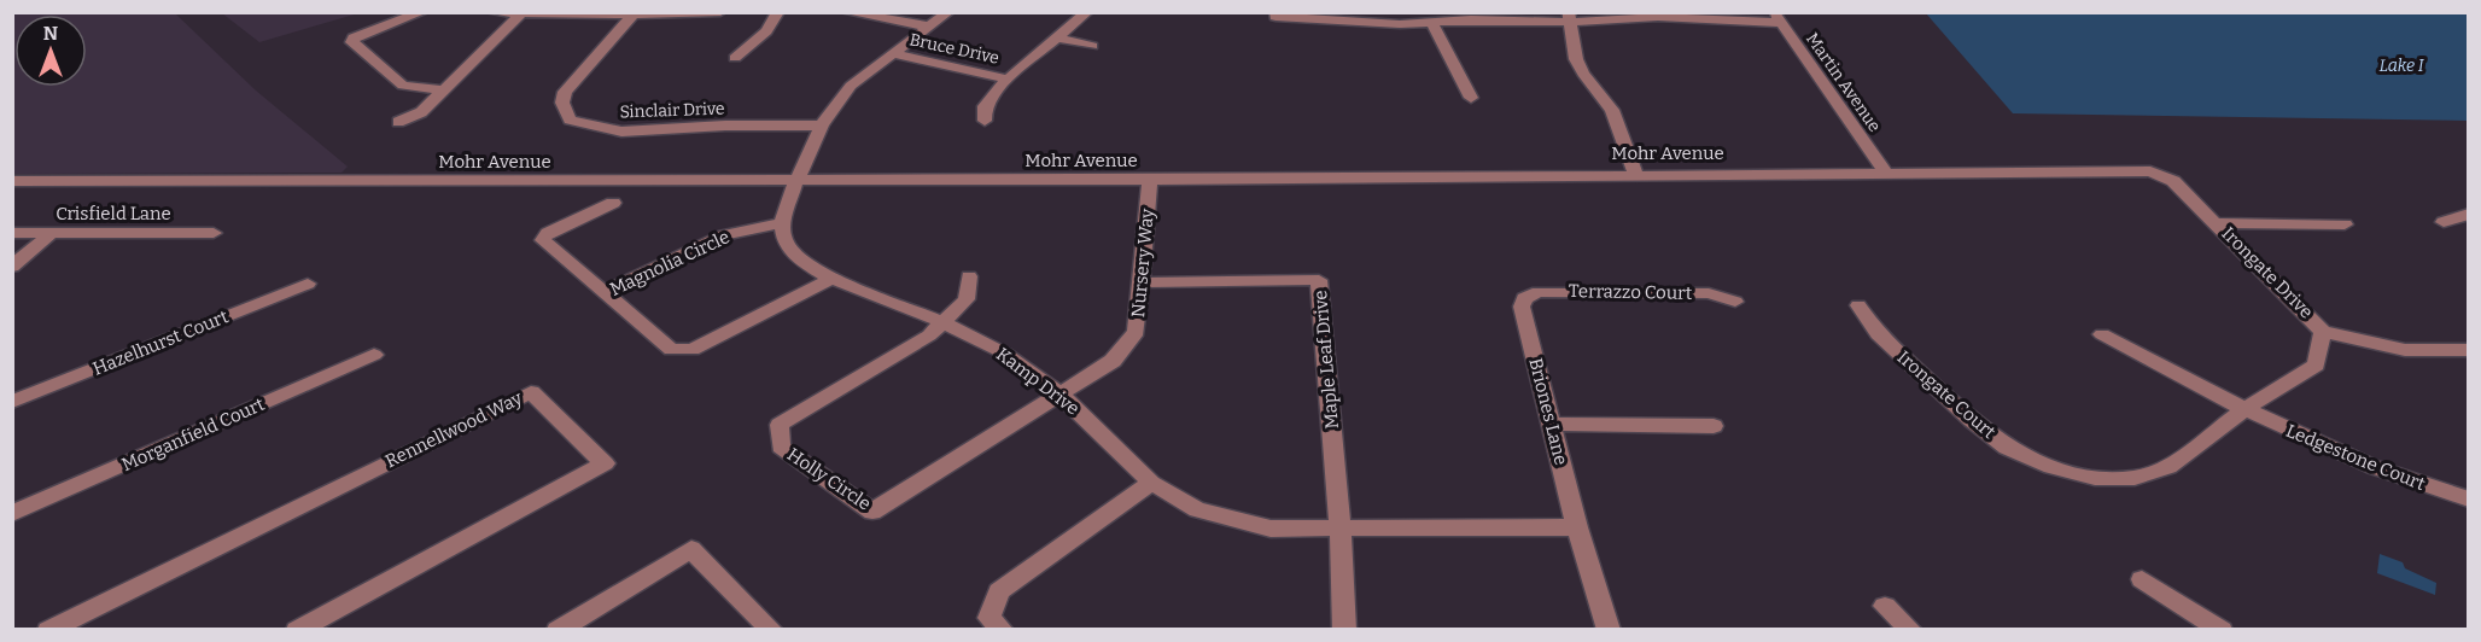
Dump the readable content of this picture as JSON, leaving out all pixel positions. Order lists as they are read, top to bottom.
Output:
{
  "streets": {
    "street": [
      "Bruce Drive",
      "Martin Avenue",
      "Sinclair Drive",
      "Mohr Avenue",
      "Crisfield Lane",
      "Magnolia Circle",
      "Nursery Way",
      "Irongate Drive",
      "Terrazzo Court",
      "Hazelhurst Court",
      "Maple Leaf Drive",
      "Kamp Drive",
      "Irongate Court",
      "Briones Lane",
      "Rennellwood Way",
      "Morganfield Court",
      "Ledgestone Court",
      "Holly Circle"
    ]
  },
  "crossings": [
    ["Martin Avenue", "Mohr Avenue"],
    ["Mohr Avenue", "Nursery Way"],
    ["Mohr Avenue", "Irongate Drive"],
    ["Magnolia Circle", "Kamp Drive"],
    ["Nursery Way", "Maple Leaf Drive"],
    ["Nursery Way", "Kamp Drive"],
    ["Nursery Way", "Holly Circle"],
    ["Irongate Drive", "Irongate Court"],
    ["Irongate Drive", "Ledgestone Court"],
    ["Terrazzo Court", "Briones Lane"],
    ["Maple Leaf Drive", "Kamp Drive"],
    ["Kamp Drive", "Briones Lane"],
    ["Kamp Drive", "Holly Circle"],
    ["Irongate Court", "Ledgestone Court"]
  ],
  "water": ["Lake I"],
  "north": "top"
}
